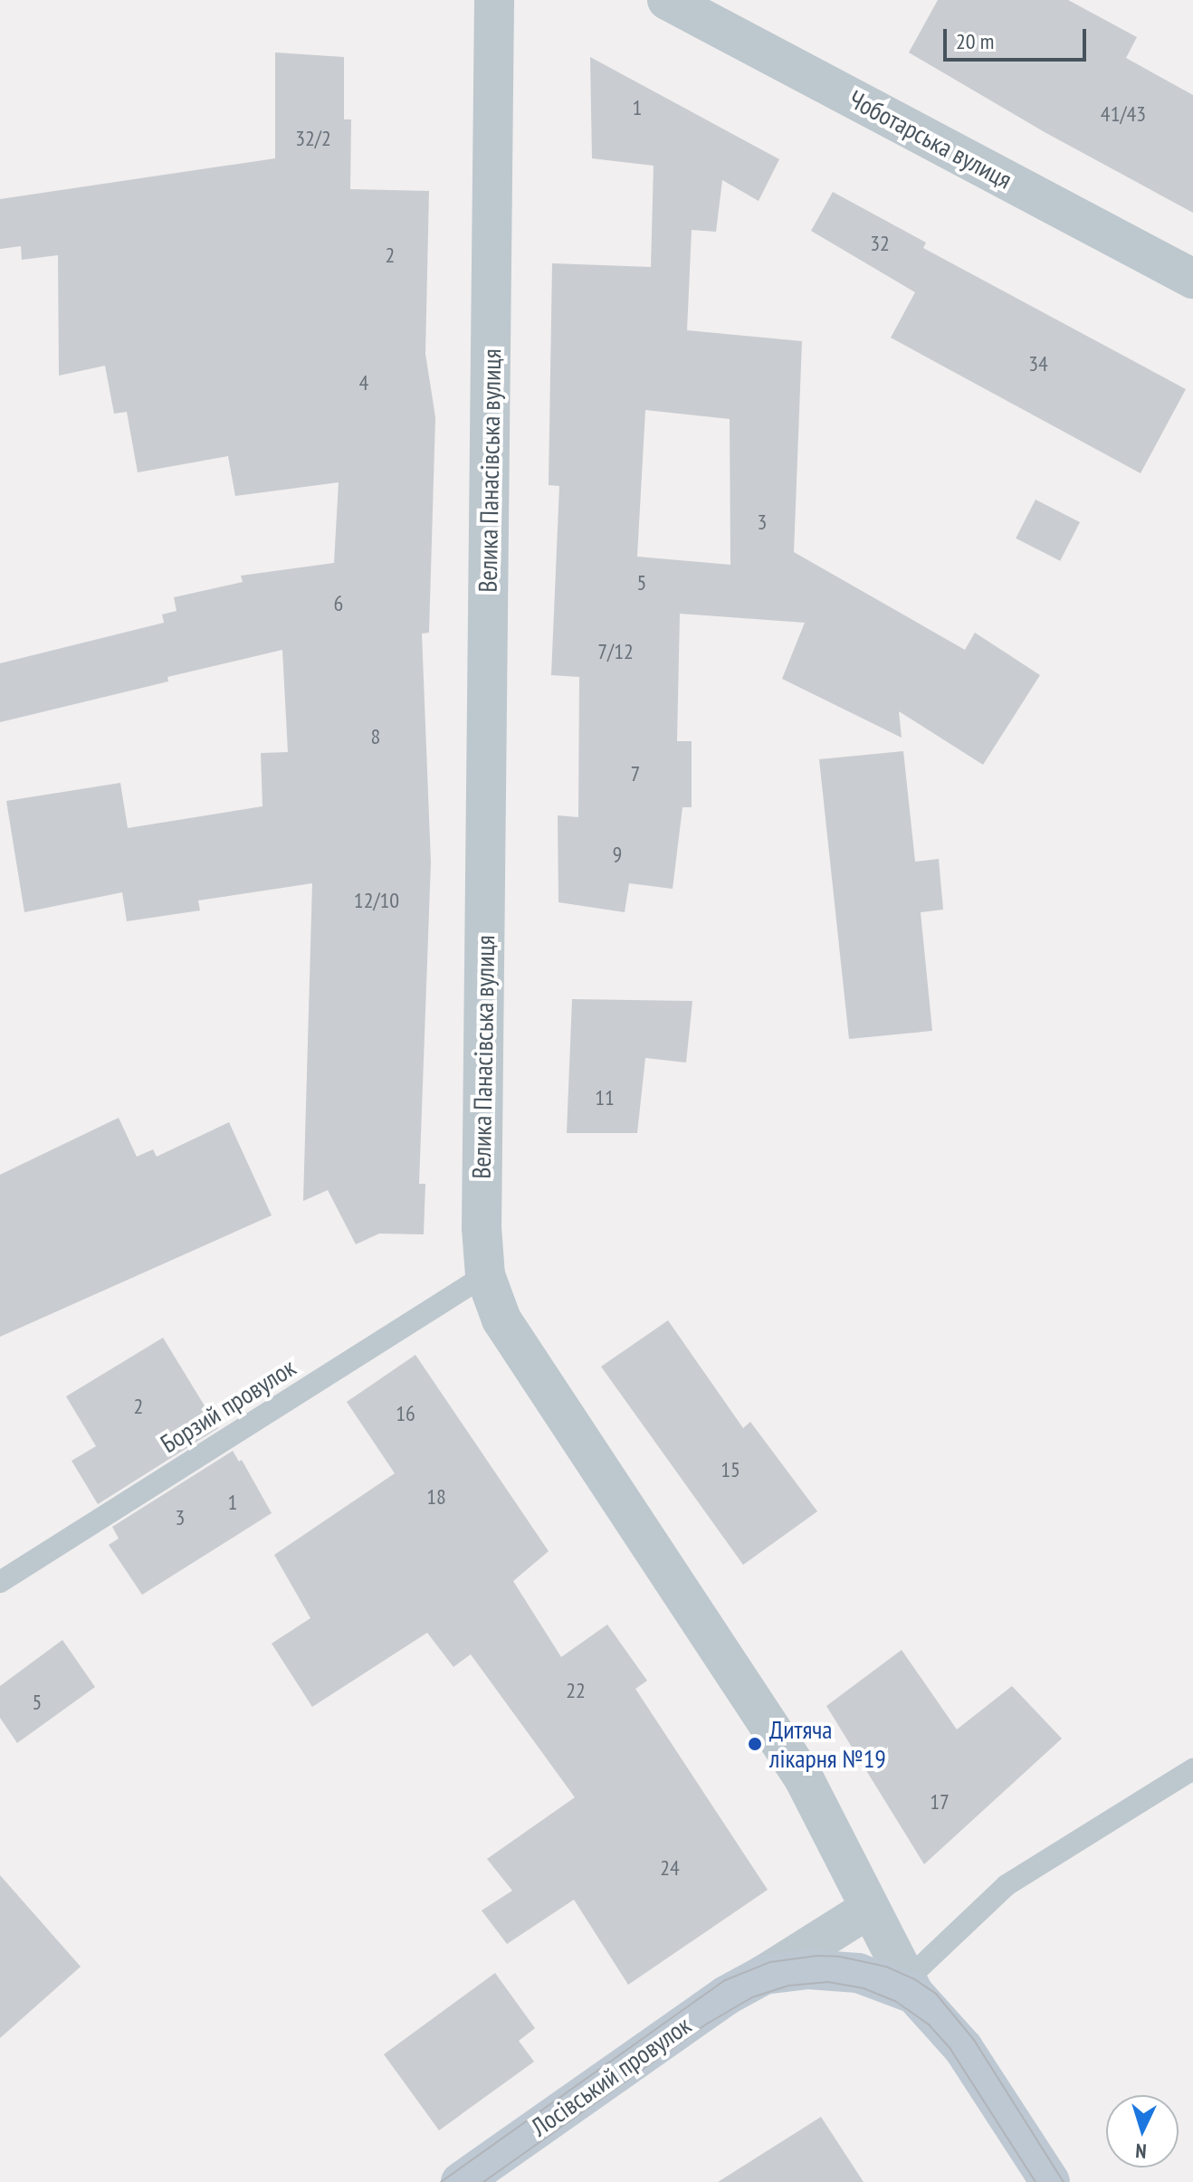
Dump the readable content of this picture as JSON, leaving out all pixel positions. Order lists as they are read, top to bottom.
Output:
{
  "streets": {
    "street": ["Чоботарська вулиця", "Велика Панасівська вулиця", "Лосівський провулок"],
    "lane": ["Борзий провулок"]
  },
  "crossings": [
    ["Велика Панасівська вулиця", "Борзий провулок"],
    ["Велика Панасівська вулиця", "Лосівський провулок"]
  ],
  "places": ["Дитяча лікарня №19"],
  "house_numbers": [
    "1",
    "41/43",
    "32/2",
    "32",
    "2",
    "34",
    "4",
    "3",
    "5",
    "6",
    "7/12",
    "8",
    "7",
    "9",
    "12/10",
    "11",
    "2",
    "16",
    "15",
    "18",
    "1",
    "3",
    "22",
    "5",
    "17",
    "24"
  ],
  "scale_bar": "20 m",
  "north": "bottom"
}
